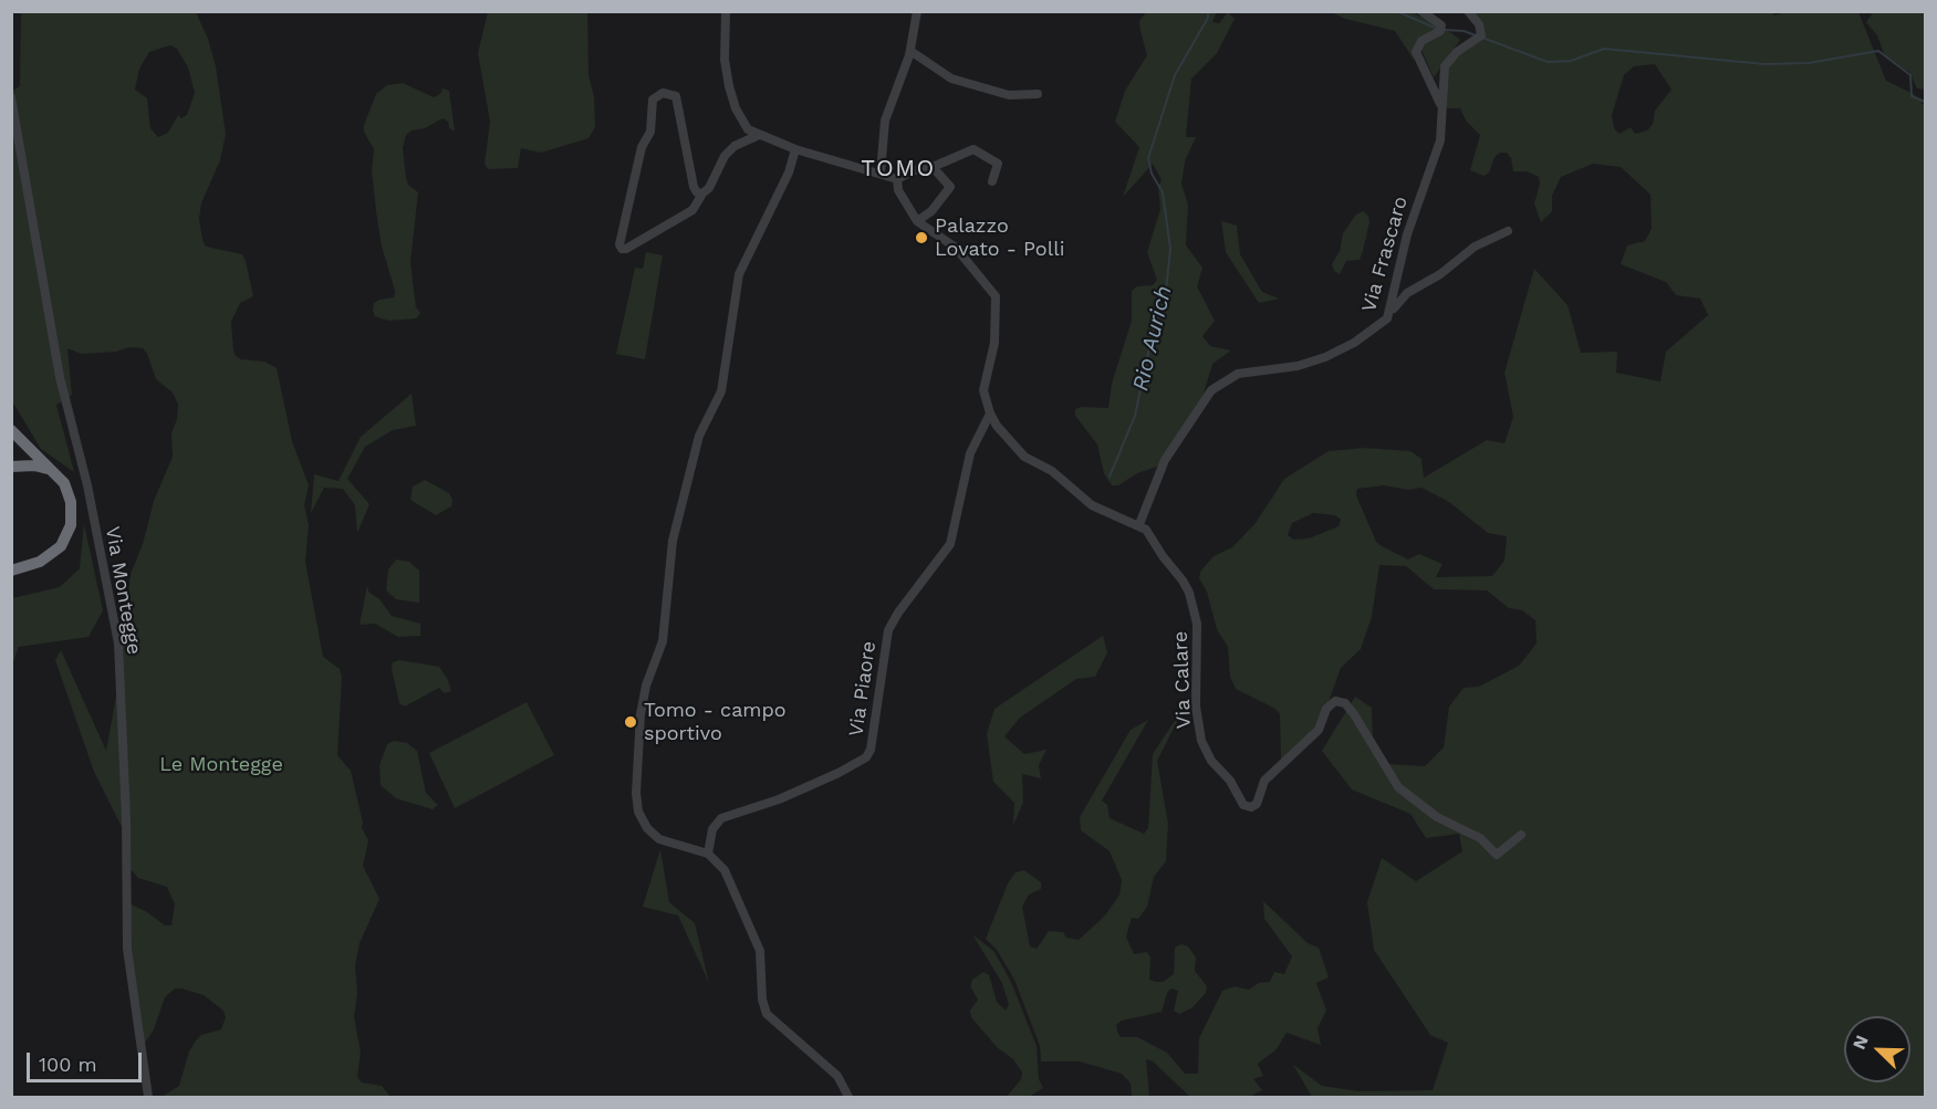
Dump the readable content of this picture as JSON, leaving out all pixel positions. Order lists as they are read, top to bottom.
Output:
{
  "streets": {
    "street": [
      "Via Frascaro",
      "Via Montegge",
      "Via Calare",
      "Via Piaore"
    ]
  },
  "crossings": [
    ["Via Frascaro", "Via Calare"]
  ],
  "districts": ["TOMO"],
  "water": ["Rio Aurich"],
  "parks": ["Le Montegge"],
  "places": ["Palazzo Lovato - Polli", "Tomo - campo sportivo"],
  "scale_bar": "100 m",
  "north": "top left"
}
